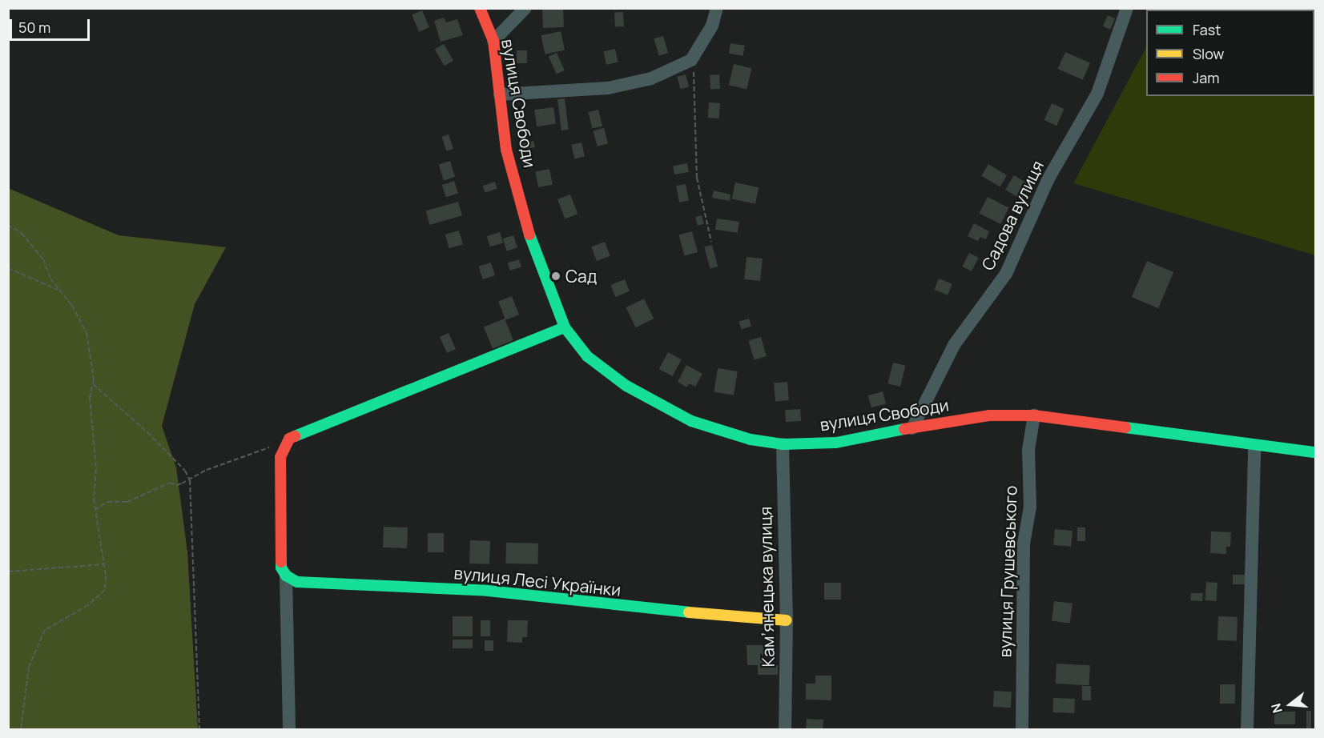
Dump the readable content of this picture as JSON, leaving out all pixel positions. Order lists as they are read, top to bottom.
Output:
{
  "streets": {
    "street": [
      "вулиця Свободи",
      "Садова вулиця",
      "вулиця Грушевського",
      "вулиця Лесі Українки",
      "Камʼянецька вулиця"
    ]
  },
  "crossings": [
    ["вулиця Свободи", "Садова вулиця"],
    ["вулиця Свободи", "вулиця Грушевського"],
    ["вулиця Свободи", "Камʼянецька вулиця"],
    ["вулиця Лесі Українки", "Камʼянецька вулиця"]
  ],
  "places": ["Сад"],
  "legend": ["Fast", "Slow", "Jam"],
  "scale_bar": "50 m",
  "north": "left"
}
